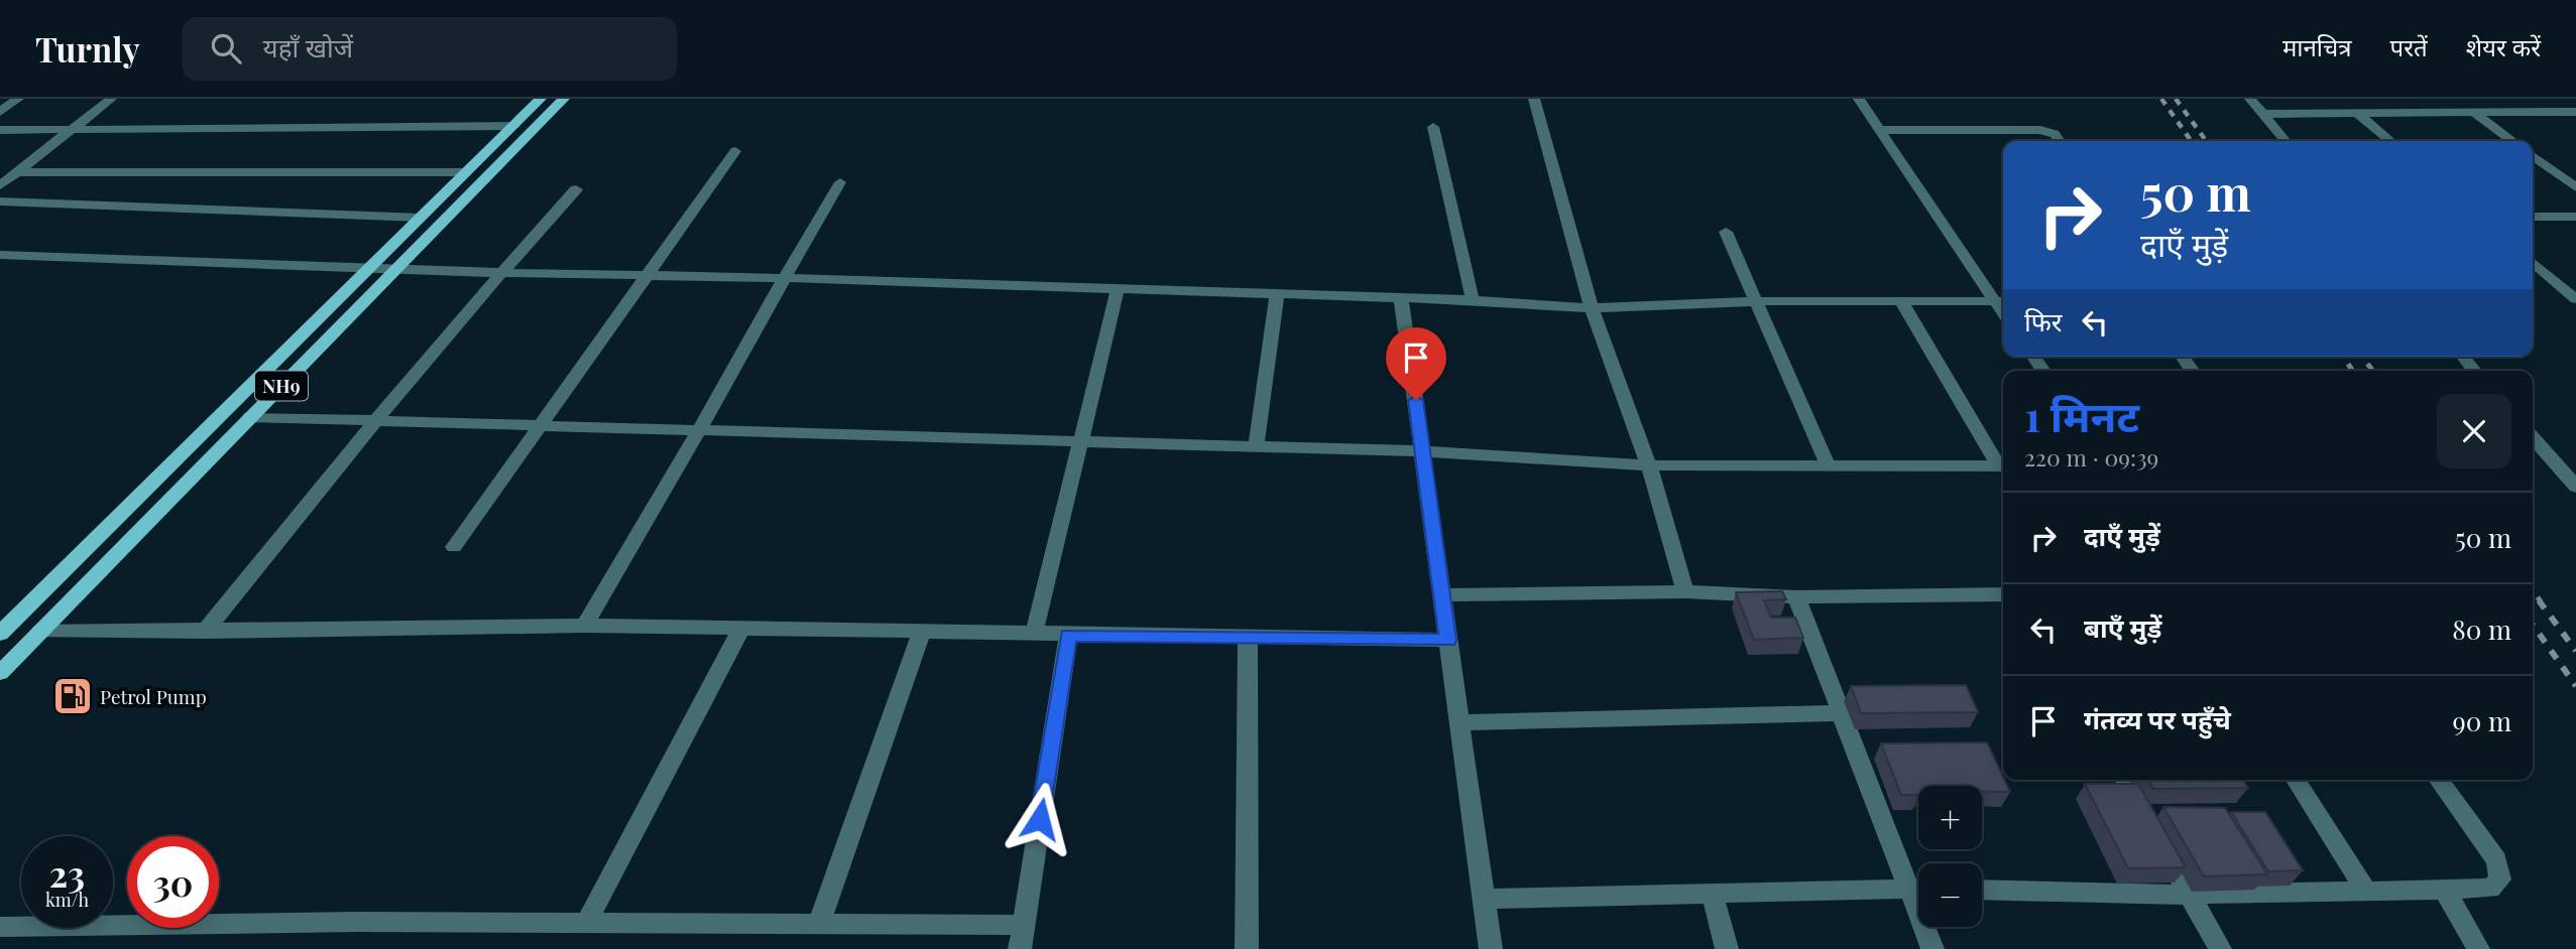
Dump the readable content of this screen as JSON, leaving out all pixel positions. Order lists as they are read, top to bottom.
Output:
{
  "streets": {
    "main road": ["NH9"]
  },
  "places": {
    "fuel station": ["Petrol Pump"]
  },
  "page": {
    "header": "Turnly",
    "search": "यहाँ खोजें",
    "nav": ["मानचित्र", "परतें", "शेयर करें"],
    "turn": ["50 m", "दाएँ मुड़ें"],
    "then": "फिर",
    "heading": ["1 मिनट", "220 m · 09:39"],
    "list": [
      {
        "name": "दाएँ मुड़ें",
        "value": "50 m"
      },
      {
        "name": "बाएँ मुड़ें",
        "value": "80 m"
      },
      {
        "name": "गंतव्य पर पहुँचे",
        "value": "90 m"
      }
    ],
    "map_buttons": ["+", "−"],
    "speed": "23 km/h",
    "limit": "30"
  }
}
